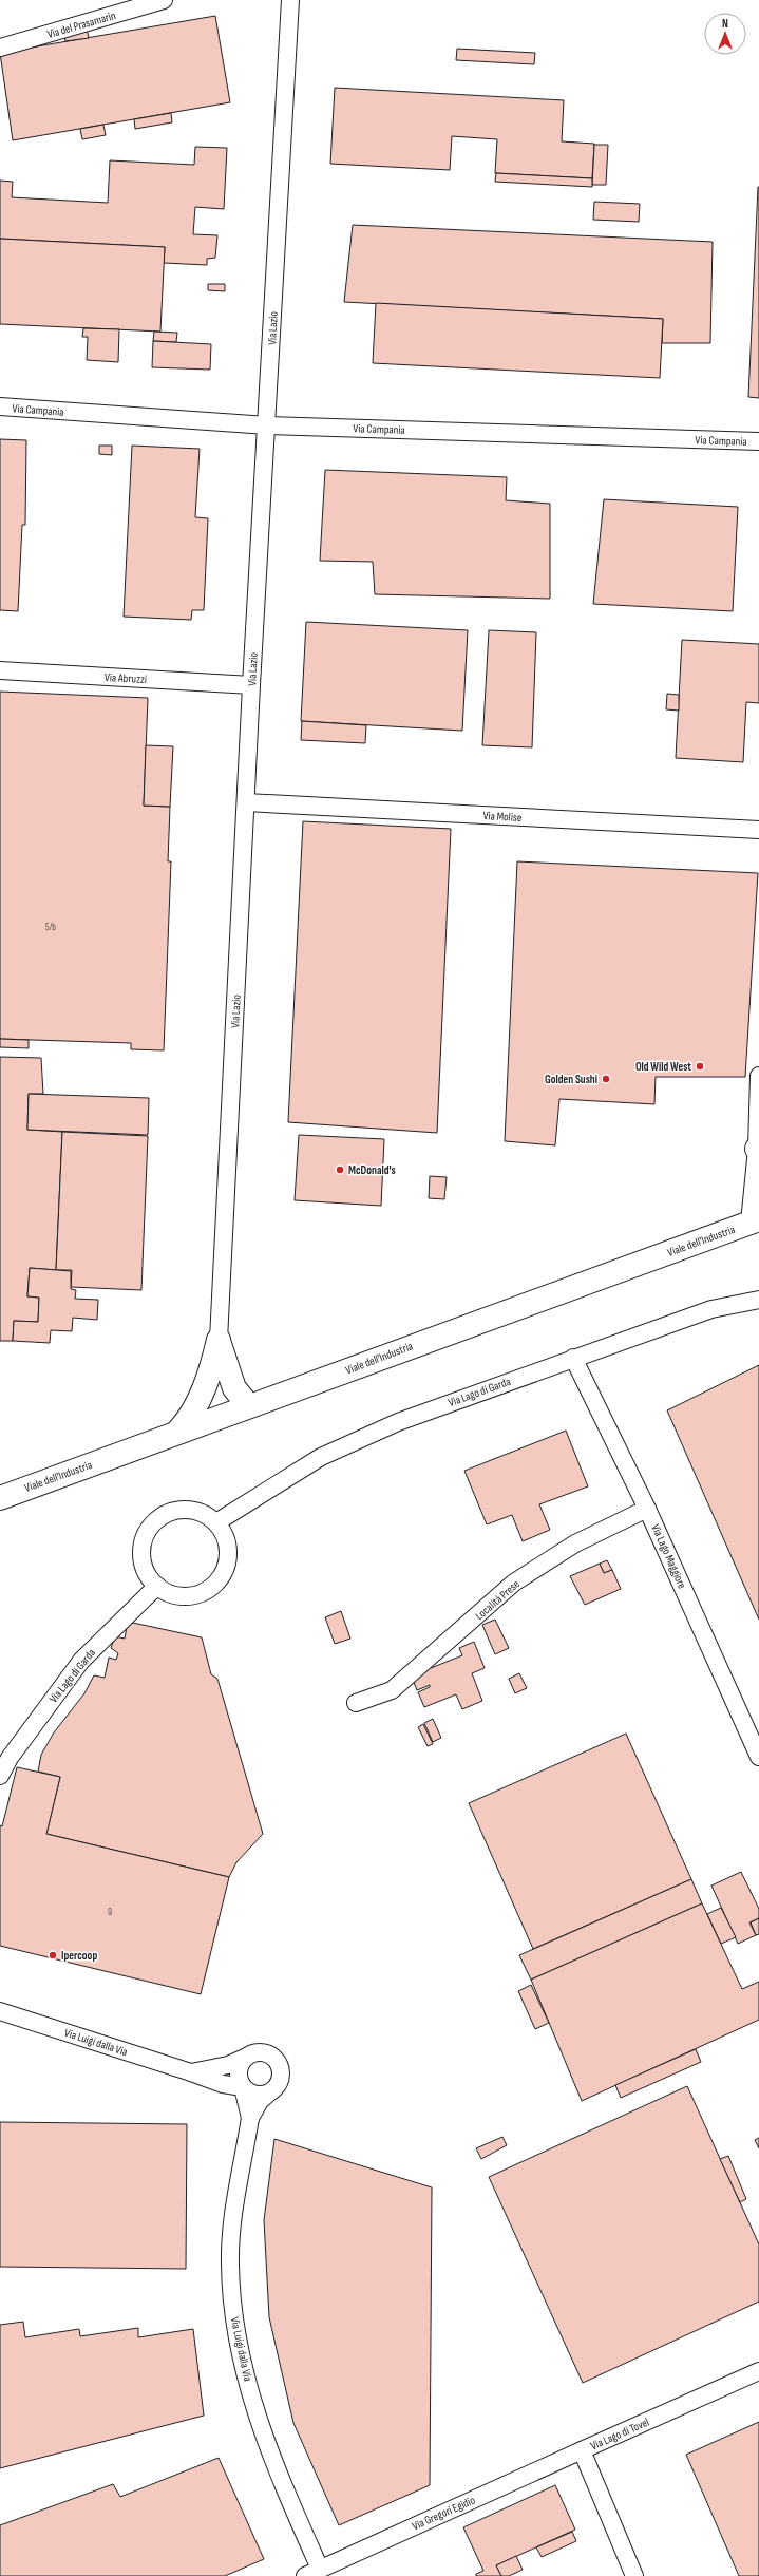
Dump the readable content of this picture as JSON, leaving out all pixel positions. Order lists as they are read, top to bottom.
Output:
{
  "streets": {
    "main road": ["Viale dell'Industria"],
    "street": [
      "Via del Prasamarin",
      "Via Lazio",
      "Via Campania",
      "Via Abruzzi",
      "Via Molise",
      "Via Lago di Garda",
      "Via Lago Maggiore",
      "Località Prese",
      "Via Luigi dalla Via",
      "Via Lago di Tovel",
      "Via Gregori Egidio"
    ]
  },
  "crossings": [
    ["Via Lazio", "Via Campania"],
    ["Via Lazio", "Via Abruzzi"],
    ["Via Lazio", "Via Molise"],
    ["Via Lago di Garda", "Via Lago Maggiore"],
    ["Via Lago Maggiore", "Località Prese"],
    ["Via Luigi dalla Via", "Via Gregori Egidio"],
    ["Via Lago di Tovel", "Via Gregori Egidio"]
  ],
  "places": [
    "Old Wild West",
    "Golden Sushi",
    "McDonald's",
    "Ipercoop"
  ],
  "house_numbers": ["5/b", "9"],
  "north": "top"
}
